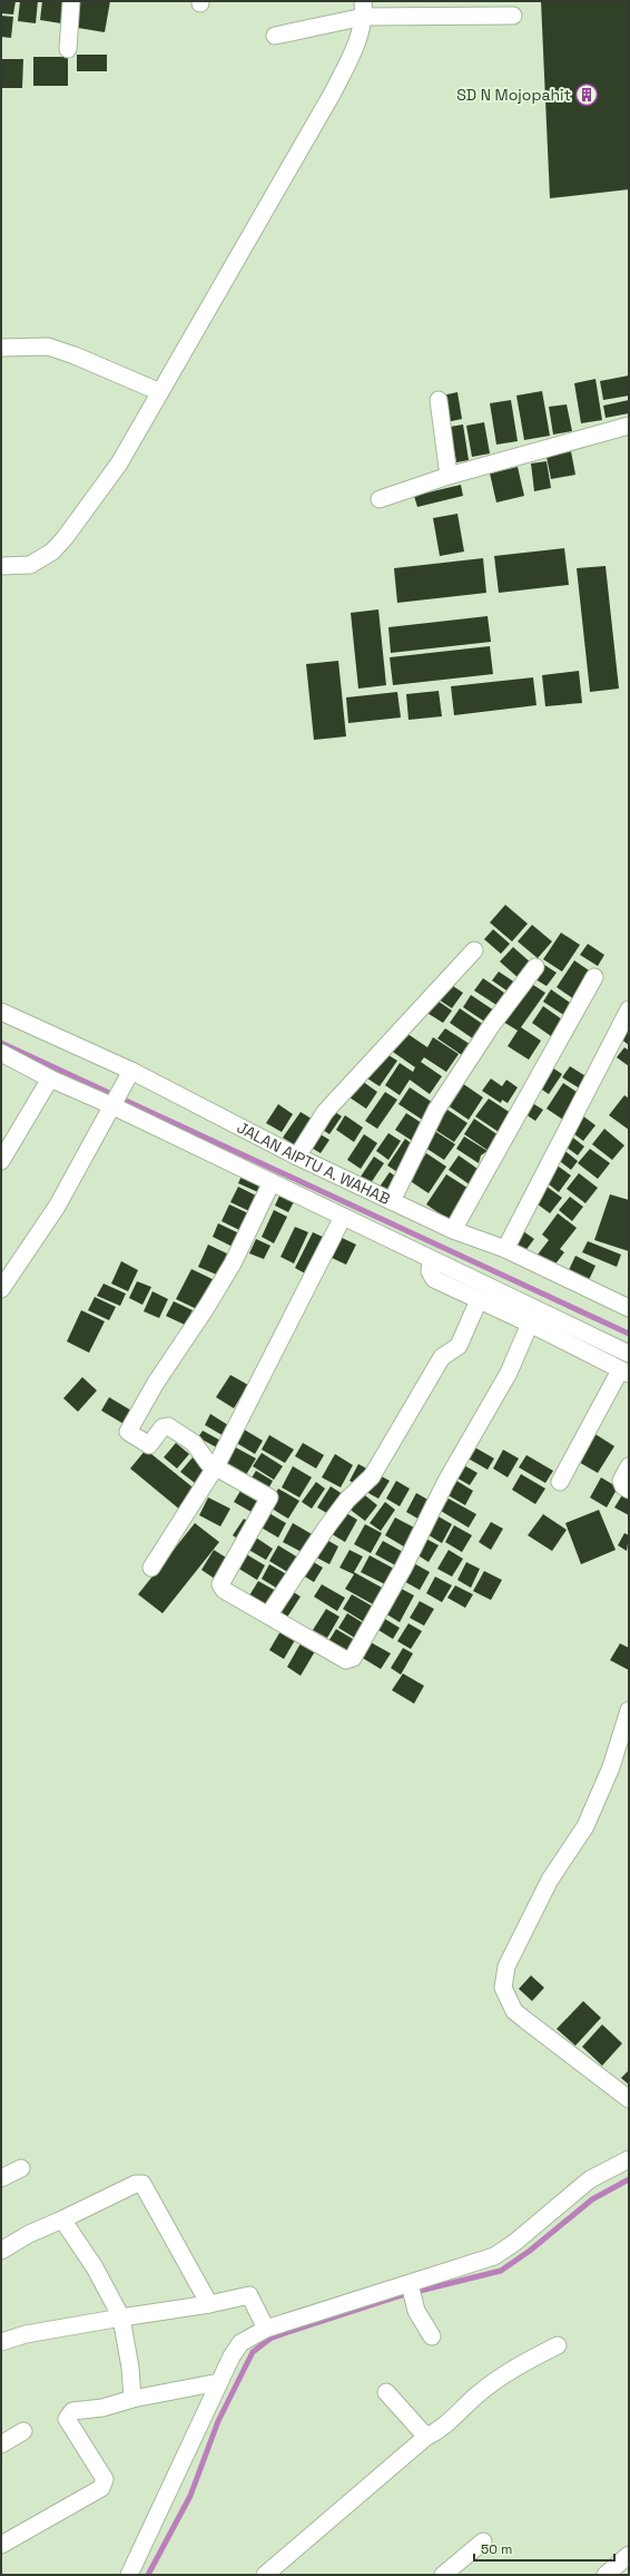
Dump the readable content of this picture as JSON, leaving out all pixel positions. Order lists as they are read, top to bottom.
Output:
{
  "streets": {
    "street": ["JALAN AIPTU A. WAHAB"]
  },
  "places": {
    "building": ["SD N Mojopahit"]
  },
  "scale_bar": "50 m"
}
